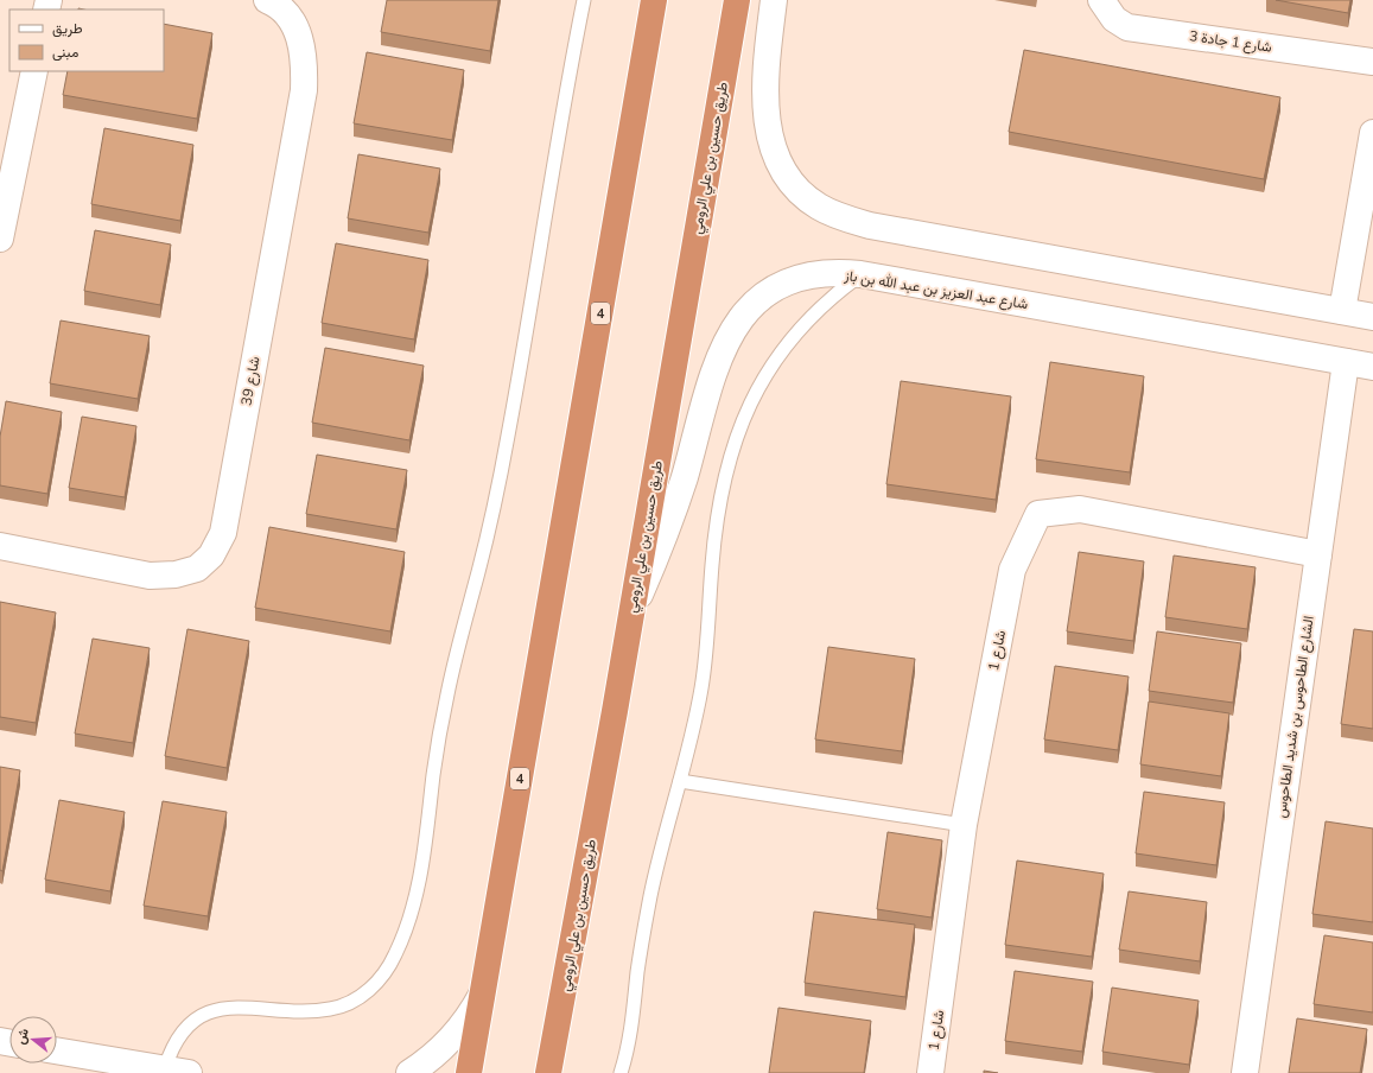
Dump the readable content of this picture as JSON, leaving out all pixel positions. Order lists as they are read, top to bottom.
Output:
{
  "streets": {
    "highway": ["طريق حسين بن علي الرومي", "4"],
    "street": [
      "شارع 1 جادة 3",
      "شارع عبد العزيز بن عبد الله بن باز",
      "شارع 39",
      "شارع 1",
      "الشارع الطاحوس بن شديد الطاحوس"
    ]
  },
  "crossings": [
    ["طريق حسين بن علي الرومي", "شارع عبد العزيز بن عبد الله بن باز"],
    ["شارع عبد العزيز بن عبد الله بن باز", "الشارع الطاحوس بن شديد الطاحوس"],
    ["شارع 1", "الشارع الطاحوس بن شديد الطاحوس"]
  ],
  "legend": ["طريق", "مبنى"],
  "north": "left"
}
